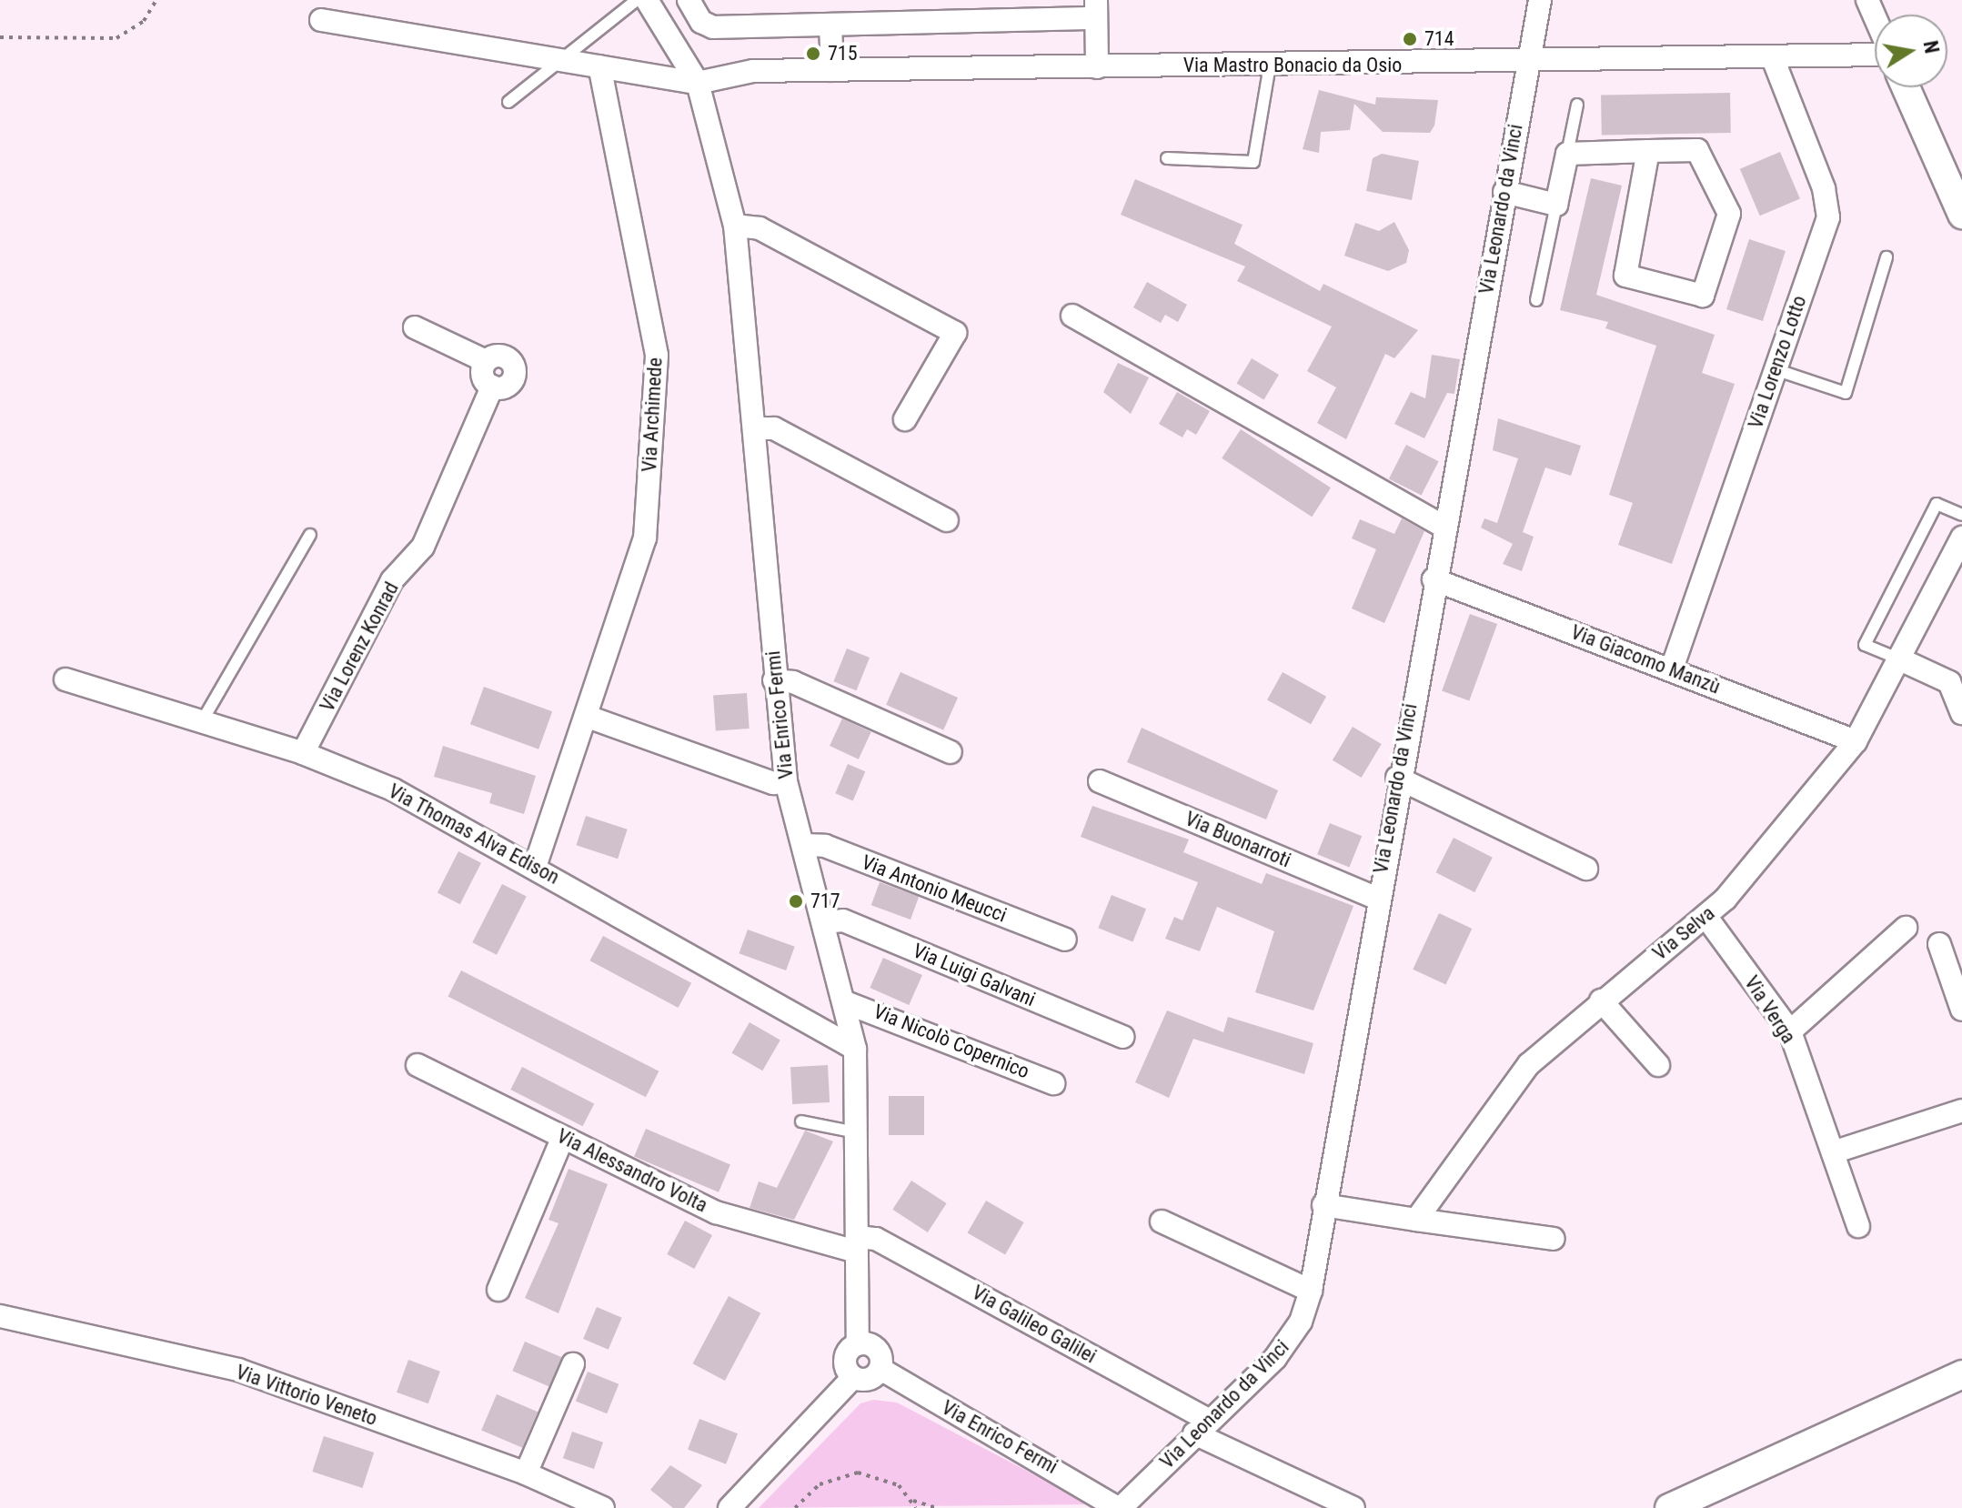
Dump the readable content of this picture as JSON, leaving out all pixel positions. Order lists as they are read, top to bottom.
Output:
{
  "streets": {
    "street": [
      "Via Mastro Bonacio da Osio",
      "Via Leonardo da Vinci",
      "Via Lorenzo Lotto",
      "Via Archimede",
      "Via Lorenz Konrad",
      "Via Giacomo Manzù",
      "Via Enrico Fermi",
      "Via Thomas Alva Edison",
      "Via Buonarroti",
      "Via Antonio Meucci",
      "Via Selva",
      "Via Luigi Galvani",
      "Via Verga",
      "Via Nicolò Copernico",
      "Via Alessandro Volta",
      "Via Galileo Galilei",
      "Via Vittorio Veneto"
    ]
  },
  "crossings": [
    ["Via Mastro Bonacio da Osio", "Via Leonardo da Vinci"],
    ["Via Mastro Bonacio da Osio", "Via Lorenzo Lotto"],
    ["Via Mastro Bonacio da Osio", "Via Enrico Fermi"],
    ["Via Leonardo da Vinci", "Via Giacomo Manzù"],
    ["Via Leonardo da Vinci", "Via Enrico Fermi"],
    ["Via Leonardo da Vinci", "Via Buonarroti"],
    ["Via Leonardo da Vinci", "Via Galileo Galilei"],
    ["Via Lorenzo Lotto", "Via Giacomo Manzù"],
    ["Via Archimede", "Via Thomas Alva Edison"],
    ["Via Lorenz Konrad", "Via Thomas Alva Edison"],
    ["Via Giacomo Manzù", "Via Selva"],
    ["Via Enrico Fermi", "Via Thomas Alva Edison"],
    ["Via Enrico Fermi", "Via Antonio Meucci"],
    ["Via Enrico Fermi", "Via Luigi Galvani"],
    ["Via Enrico Fermi", "Via Nicolò Copernico"],
    ["Via Enrico Fermi", "Via Alessandro Volta"],
    ["Via Enrico Fermi", "Via Galileo Galilei"],
    ["Via Selva", "Via Verga"],
    ["Via Alessandro Volta", "Via Galileo Galilei"]
  ],
  "places": ["714", "715", "717"],
  "north": "right"
}
